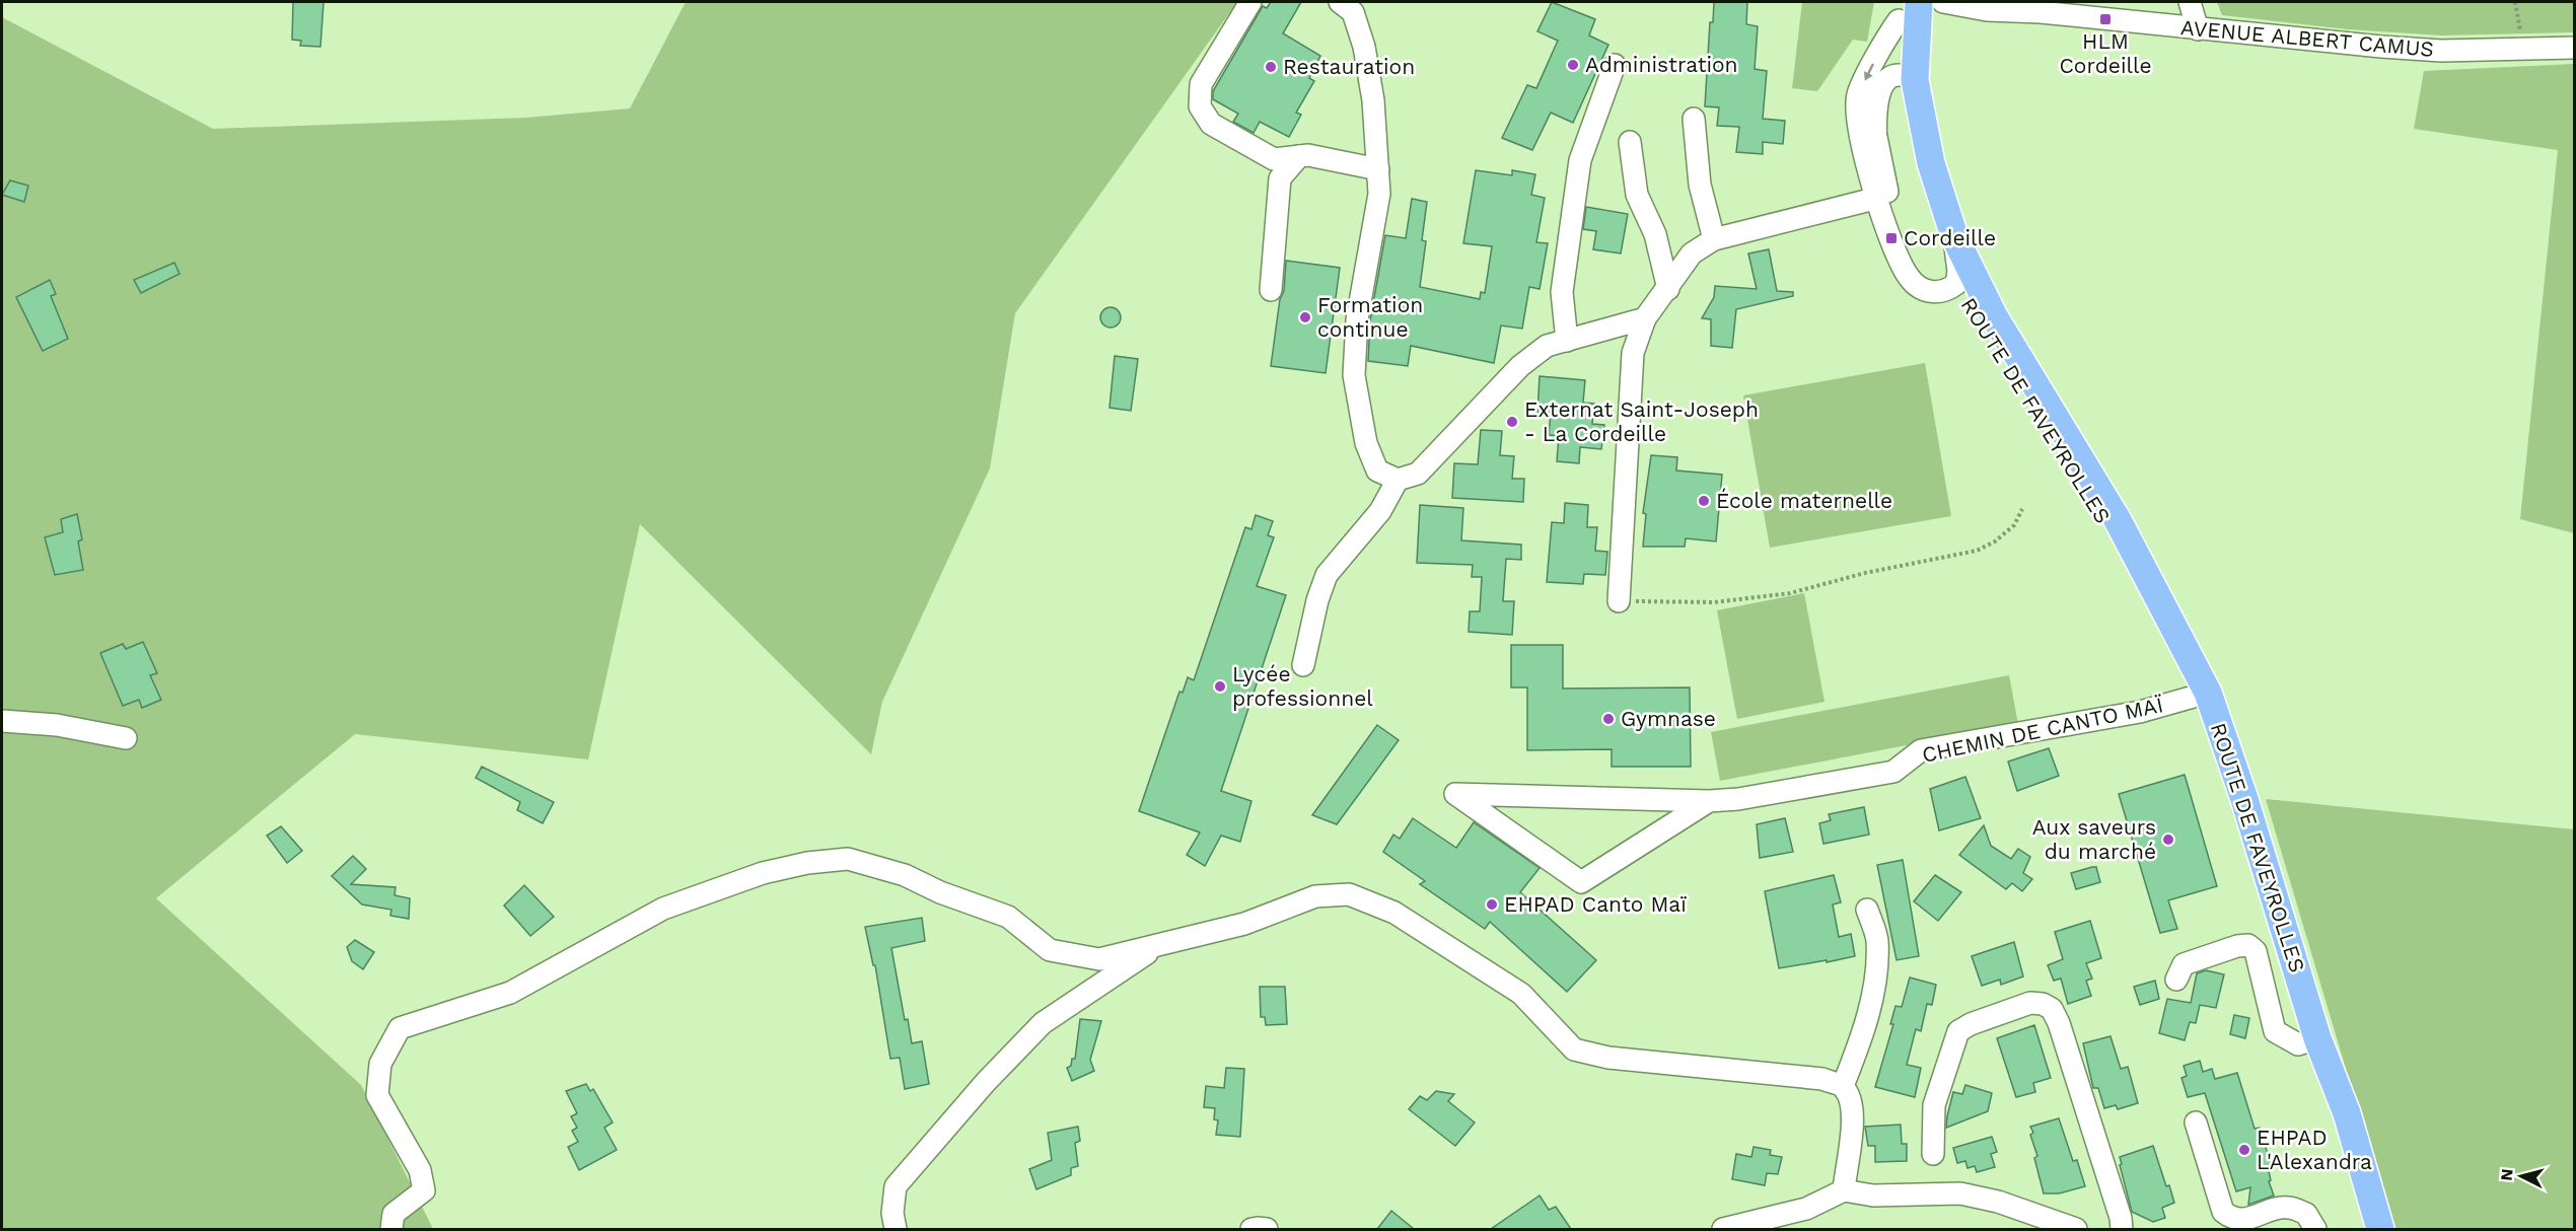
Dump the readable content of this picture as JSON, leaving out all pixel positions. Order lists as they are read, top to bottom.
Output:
{
  "streets": {
    "main road": ["ROUTE DE FAVEYROLLES"],
    "street": ["AVENUE ALBERT CAMUS", "CHEMIN DE CANTO MAÏ"]
  },
  "crossings": [
    ["ROUTE DE FAVEYROLLES", "CHEMIN DE CANTO MAÏ"]
  ],
  "places": {
    "transit": ["HLM Cordeille", "Cordeille"],
    "other": [
      "Administration",
      "Restauration",
      "Formation continue",
      "Externat Saint-Joseph - La Cordeille",
      "École maternelle",
      "Lycée professionnel",
      "Gymnase",
      "Aux saveurs du marché",
      "EHPAD Canto Maï",
      "EHPAD L'Alexandra"
    ]
  },
  "north": "left"
}
